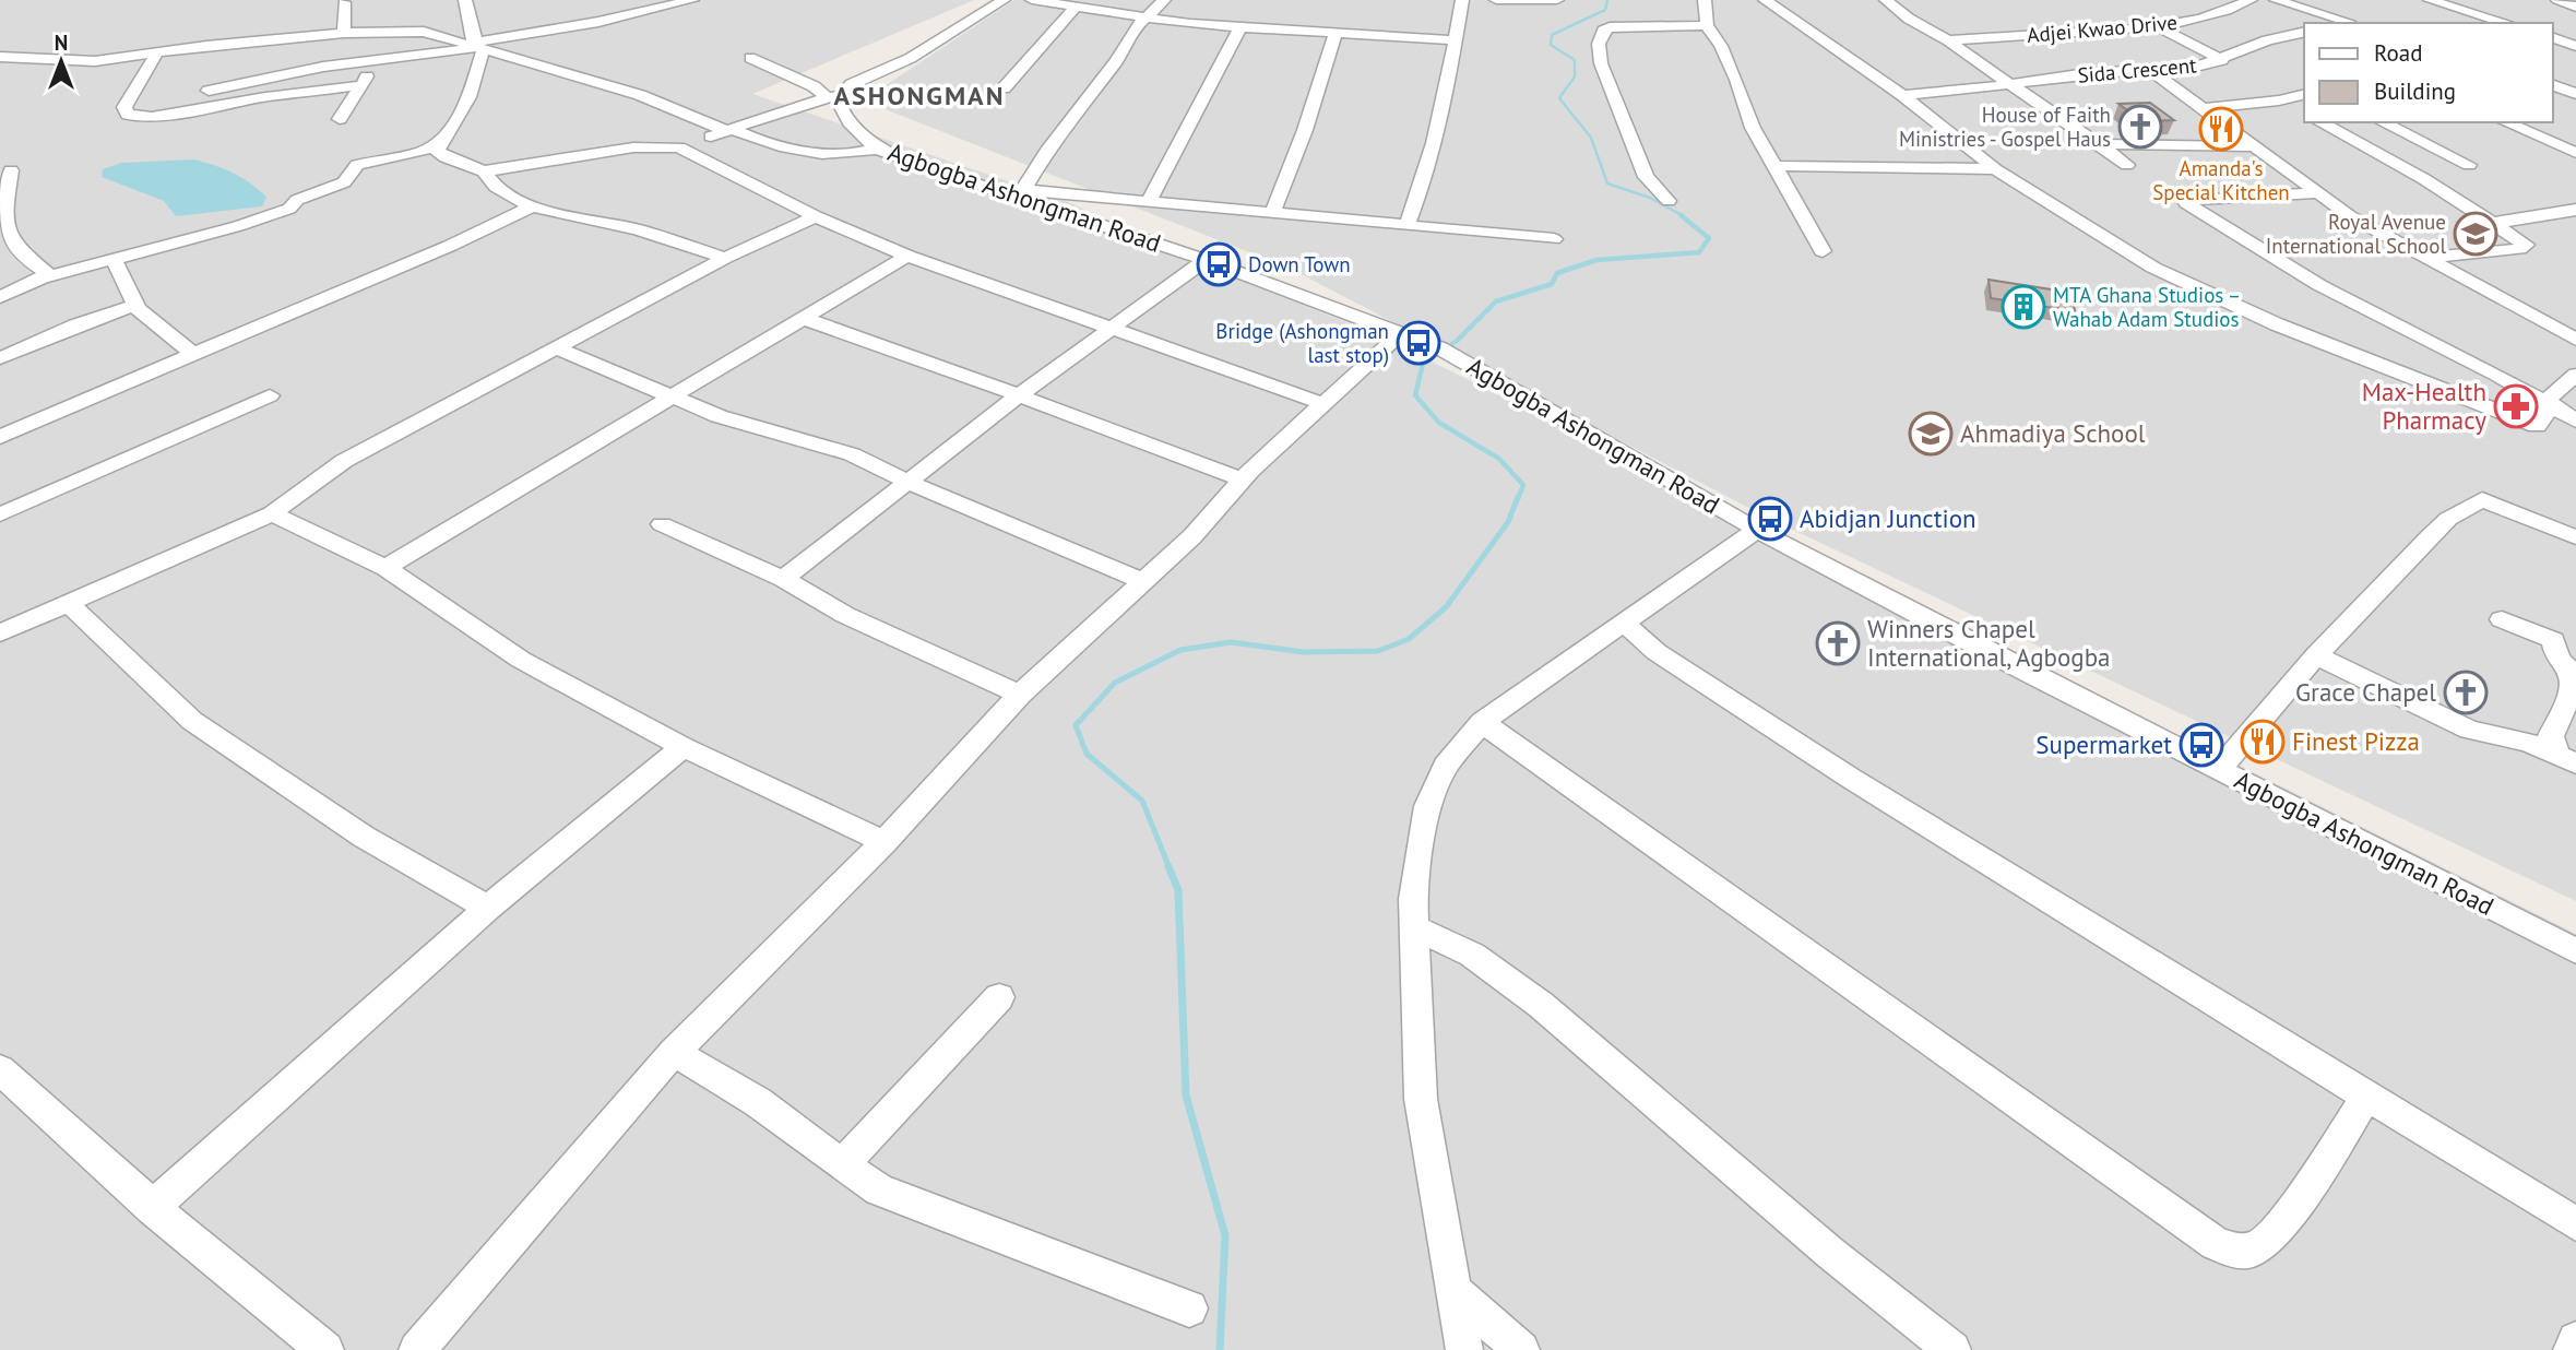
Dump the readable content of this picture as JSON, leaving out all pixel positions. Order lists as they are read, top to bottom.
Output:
{
  "streets": {
    "street": ["Adjei Kwao Drive", "Sida Crescent", "Agbogba Ashongman Road"]
  },
  "districts": ["ASHONGMAN"],
  "places": {
    "church": ["House of Faith Ministries - Gospel Haus", "Winners Chapel International, Agbogba", "Grace Chapel"],
    "restaurant": ["Amanda's Special Kitchen", "Finest Pizza"],
    "school or university": ["Royal Avenue International School", "Ahmadiya School"],
    "bus stop": [
      "Down Town",
      "Bridge (Ashongman last stop)",
      "Abidjan Junction",
      "Supermarket"
    ],
    "building": ["MTA Ghana Studios – Wahab Adam Studios"],
    "pharmacy": ["Max-Health Pharmacy"]
  },
  "legend": ["Road", "Building"],
  "north": "top"
}
